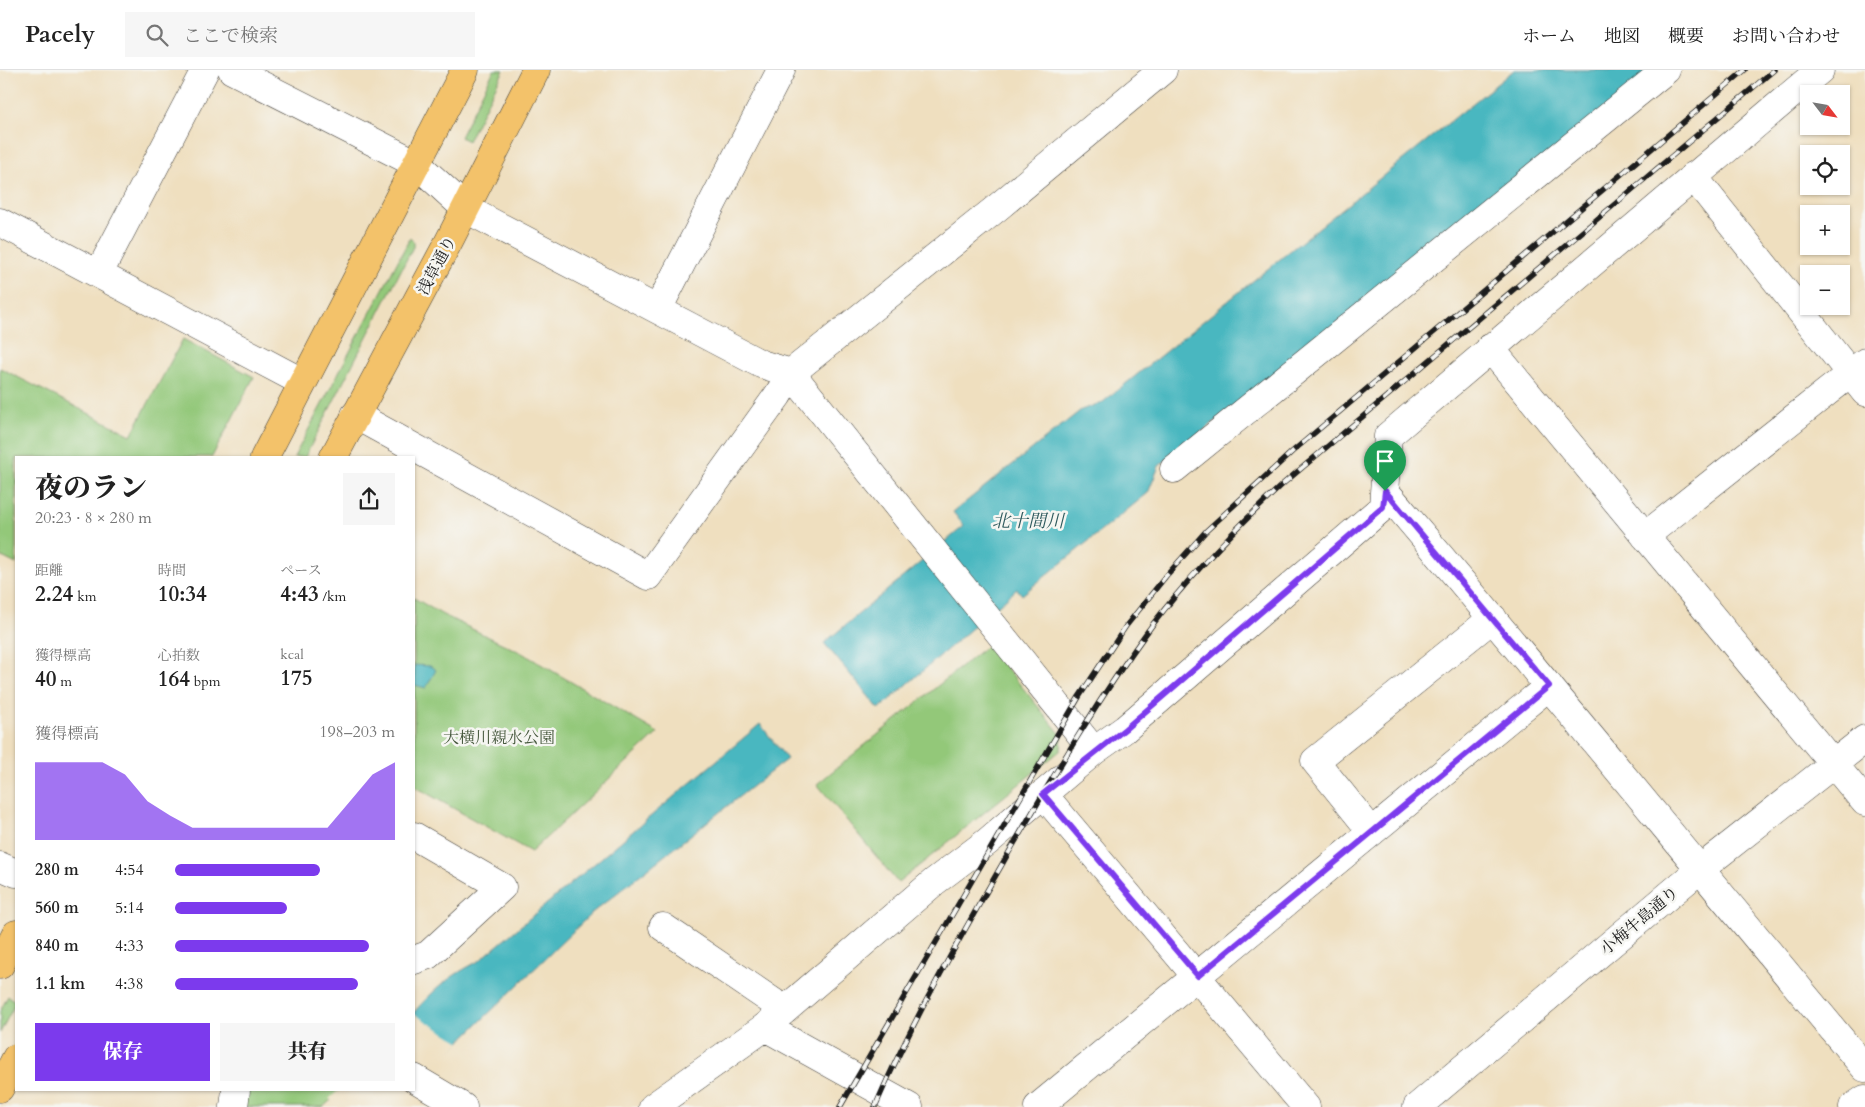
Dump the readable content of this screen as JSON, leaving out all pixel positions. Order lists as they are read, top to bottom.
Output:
{
  "streets": {
    "main road": ["浅草通り"],
    "street": ["小梅牛島通り"]
  },
  "water": ["北十間川"],
  "parks": ["大横川親水公園"],
  "north": "bottom right",
  "page": {
    "header": "Pacely",
    "search": "ここで検索",
    "nav": [
      "ホーム",
      "地図",
      "概要",
      "お問い合わせ"
    ],
    "map_buttons": ["+", "−"],
    "heading": ["夜のラン", "20:23 · 8 × 280 m"],
    "stats": [
      ["距離", "2.24 km"],
      ["時間", "10:34"],
      ["ペース", "4:43 /km"],
      ["獲得標高", "40 m"],
      ["心拍数", "164 bpm"],
      ["kcal", "175"]
    ],
    "chart": ["獲得標高", "198–203 m"],
    "list": [
      {
        "name": "280 m",
        "note": "4:54"
      },
      {
        "name": "560 m",
        "note": "5:14"
      },
      {
        "name": "840 m",
        "note": "4:33"
      },
      {
        "name": "1.1 km",
        "note": "4:38"
      }
    ],
    "buttons": ["保存", "共有"]
  }
}
